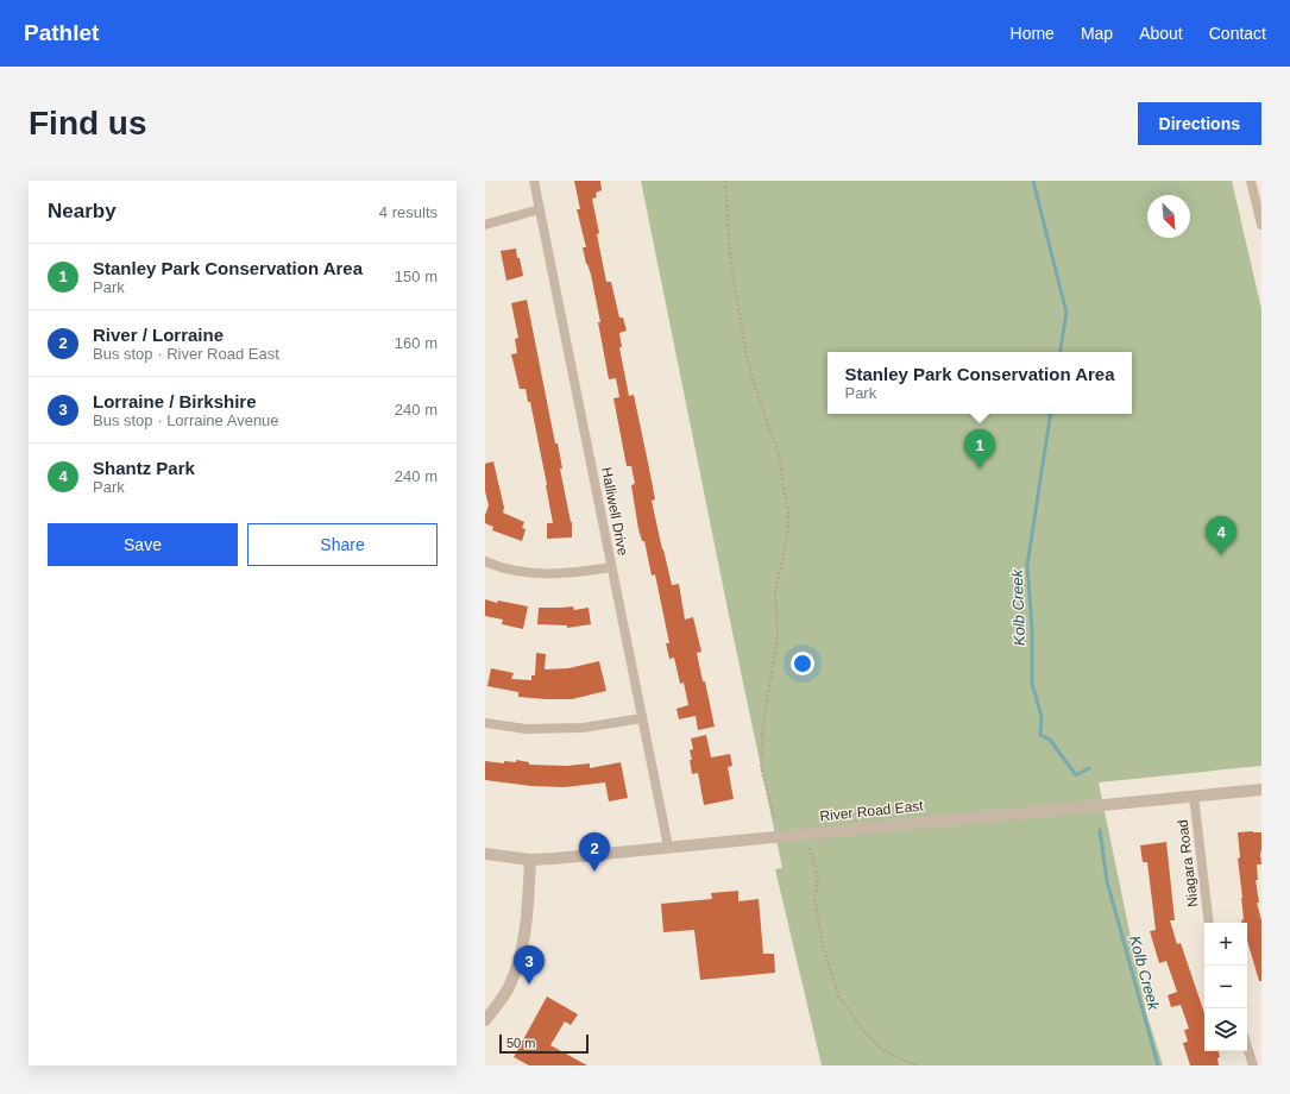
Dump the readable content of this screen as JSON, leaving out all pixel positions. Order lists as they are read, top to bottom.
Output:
{
  "streets": {
    "street": ["Halliwell Drive", "River Road East", "Niagara Road"]
  },
  "crossings": [
    ["Halliwell Drive", "River Road East"],
    ["River Road East", "Niagara Road"]
  ],
  "water": ["Kolb Creek"],
  "scale_bar": "50 m",
  "north": "bottom right",
  "page": {
    "header": "Pathlet",
    "nav": [
      "Home",
      "Map",
      "About",
      "Contact"
    ],
    "buttons": [
      "Directions",
      ["Save", "Share"]
    ],
    "title": "Find us",
    "heading": ["Nearby", "4 results"],
    "list": [
      {
        "mark": "1",
        "name": "Stanley Park Conservation Area",
        "note": "Park",
        "value": "150 m"
      },
      {
        "mark": "2",
        "name": "River / Lorraine",
        "note": "Bus stop · River Road East",
        "value": "160 m"
      },
      {
        "mark": "3",
        "name": "Lorraine / Birkshire",
        "note": "Bus stop · Lorraine Avenue",
        "value": "240 m"
      },
      {
        "mark": "4",
        "name": "Shantz Park",
        "note": "Park",
        "value": "240 m"
      }
    ],
    "popup": ["Stanley Park Conservation Area", "Park"],
    "pins": [
      "1",
      "4",
      "2",
      "3"
    ],
    "map_buttons": ["+", "−"],
    "scale": "50 m"
  }
}
